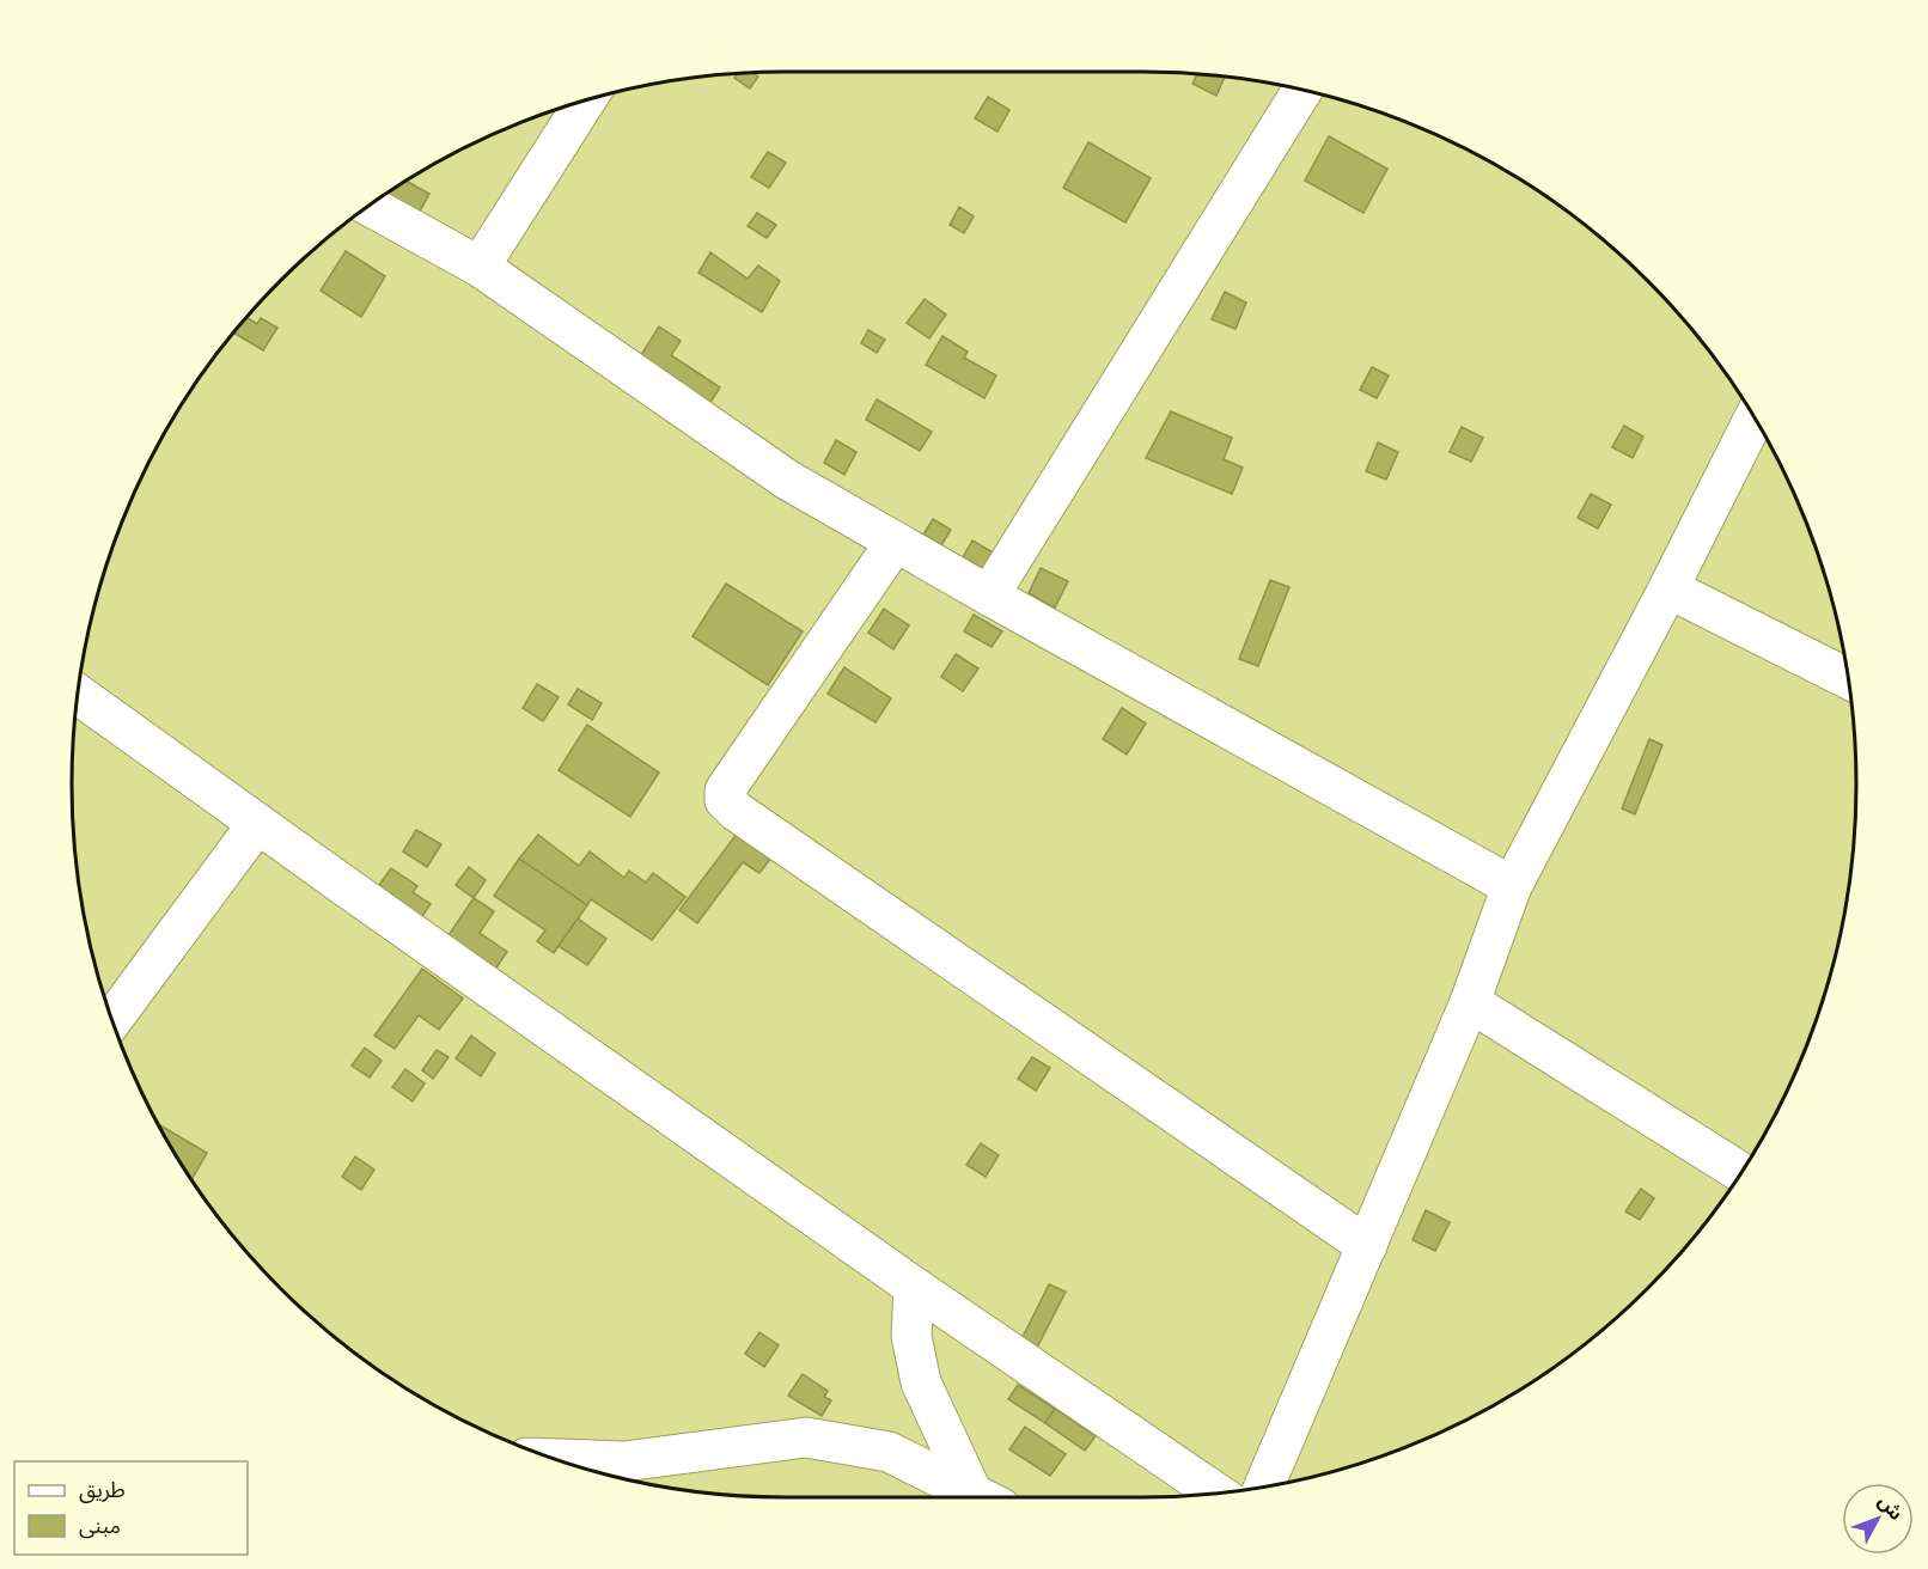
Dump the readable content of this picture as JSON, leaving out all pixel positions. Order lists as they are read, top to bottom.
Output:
{
  "legend": ["طريق", "مبنى"],
  "north": "top right"
}
